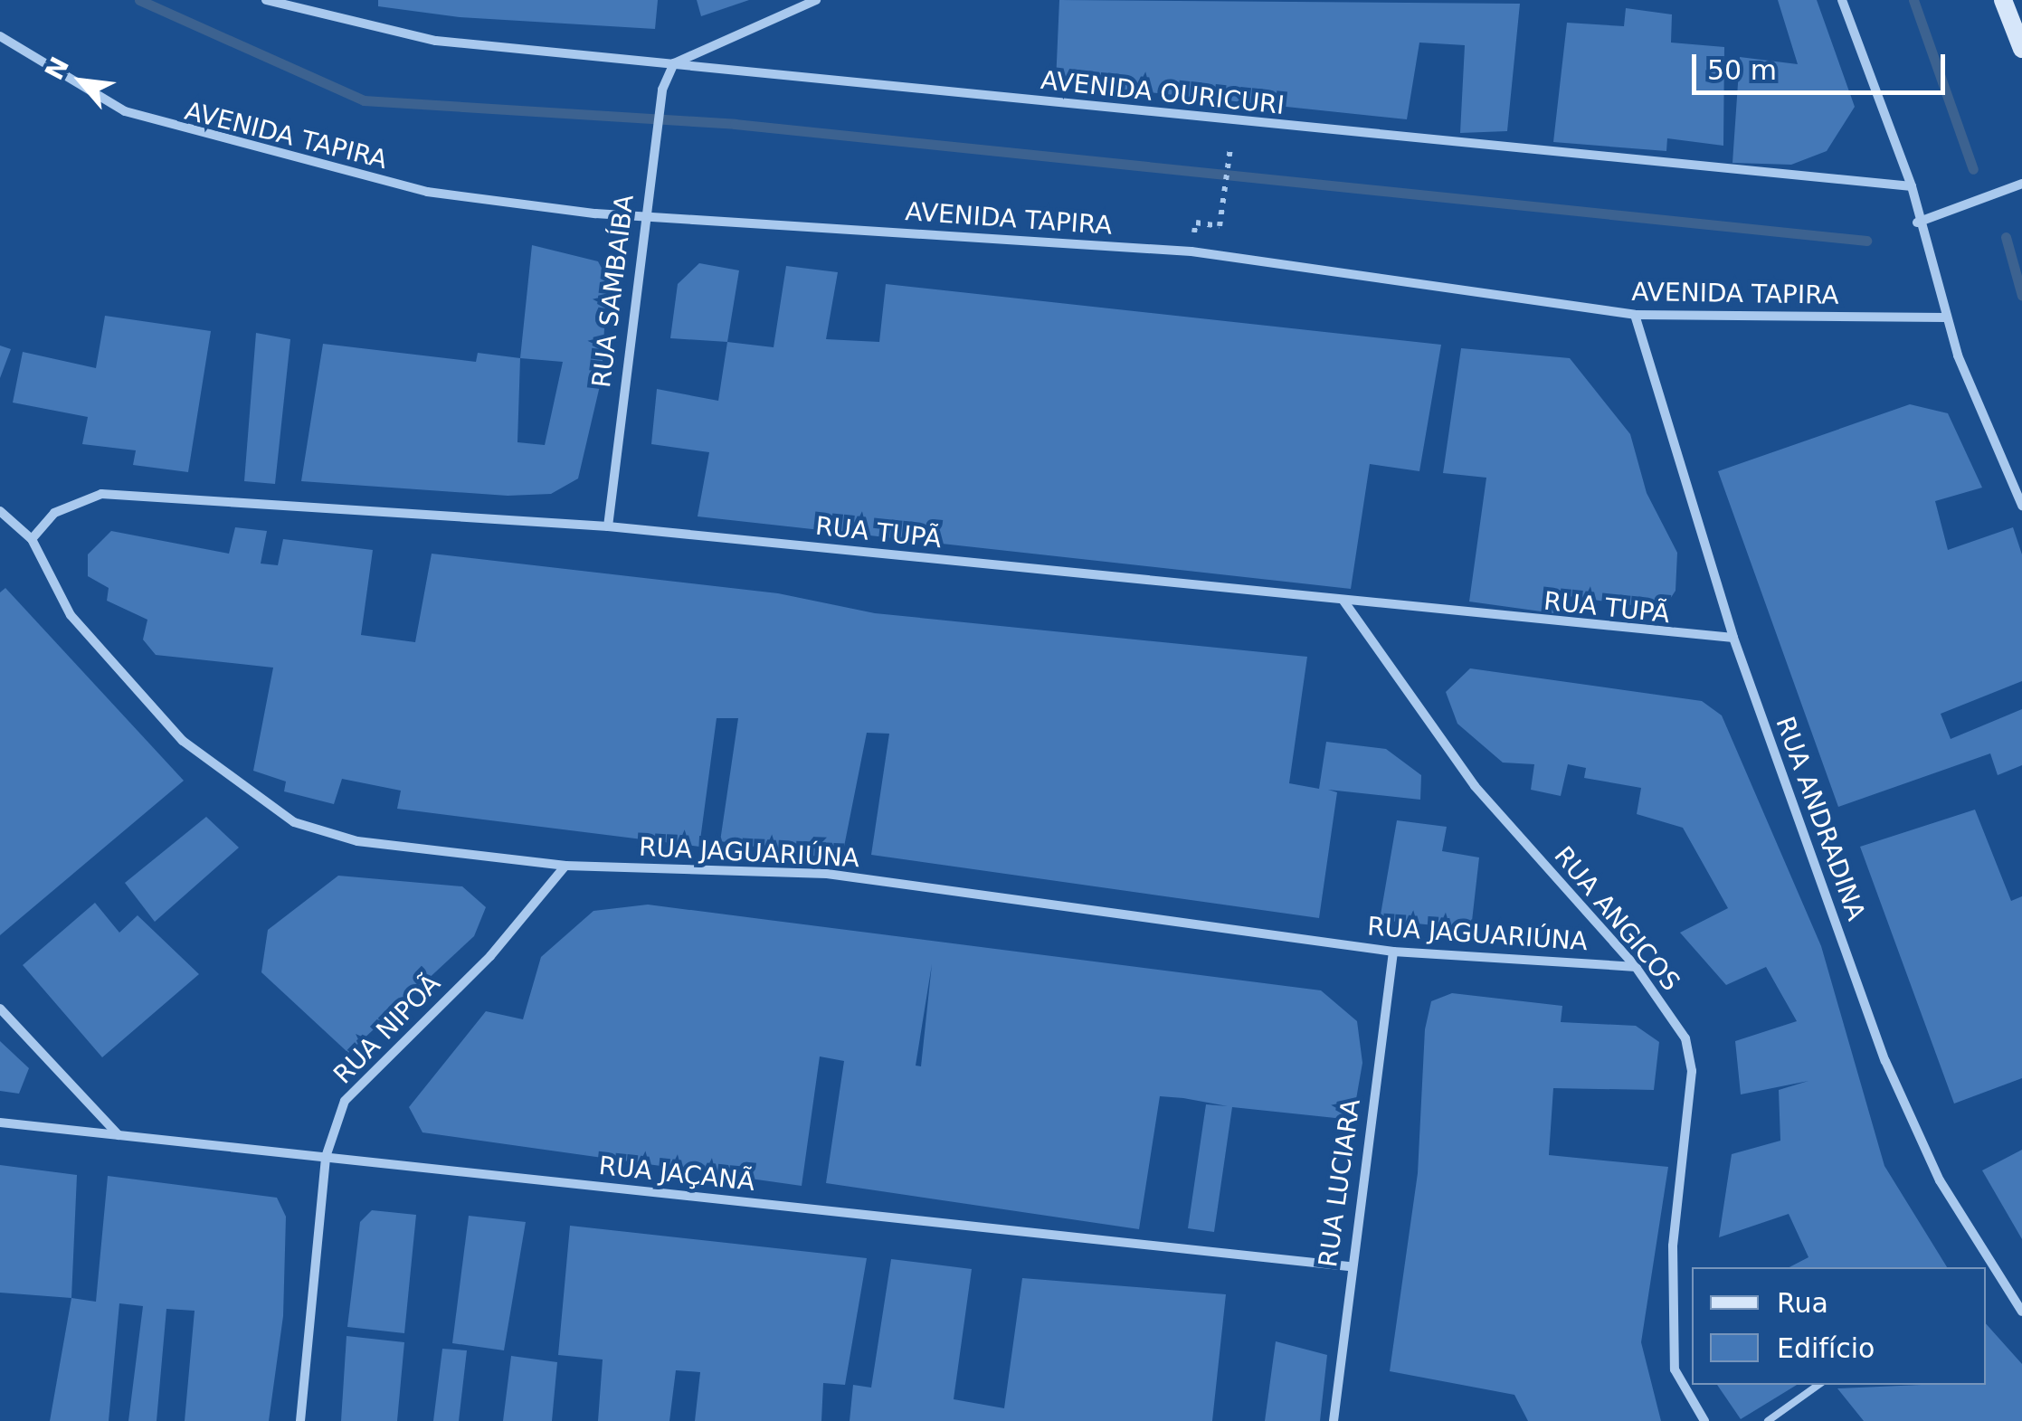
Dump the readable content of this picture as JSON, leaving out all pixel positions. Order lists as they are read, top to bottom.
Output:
{
  "streets": {
    "street": [
      "AVENIDA OURICURI",
      "AVENIDA TAPIRA",
      "RUA SAMBAÍBA",
      "RUA TUPÃ",
      "RUA ANDRADINA",
      "RUA JAGUARIÚNA",
      "RUA ANGICOS",
      "RUA NIPOÃ",
      "RUA JAÇANÃ",
      "RUA LUCIARA"
    ]
  },
  "crossings": [
    ["AVENIDA OURICURI", "RUA SAMBAÍBA"],
    ["AVENIDA TAPIRA", "RUA SAMBAÍBA"],
    ["AVENIDA TAPIRA", "RUA ANDRADINA"],
    ["RUA SAMBAÍBA", "RUA TUPÃ"],
    ["RUA TUPÃ", "RUA ANDRADINA"],
    ["RUA TUPÃ", "RUA JAGUARIÚNA"],
    ["RUA TUPÃ", "RUA ANGICOS"],
    ["RUA JAGUARIÚNA", "RUA ANGICOS"],
    ["RUA JAGUARIÚNA", "RUA NIPOÃ"],
    ["RUA JAGUARIÚNA", "RUA LUCIARA"],
    ["RUA NIPOÃ", "RUA JAÇANÃ"],
    ["RUA JAÇANÃ", "RUA LUCIARA"]
  ],
  "legend": ["Rua", "Edifício"],
  "scale_bar": "50 m",
  "north": "top left"
}
